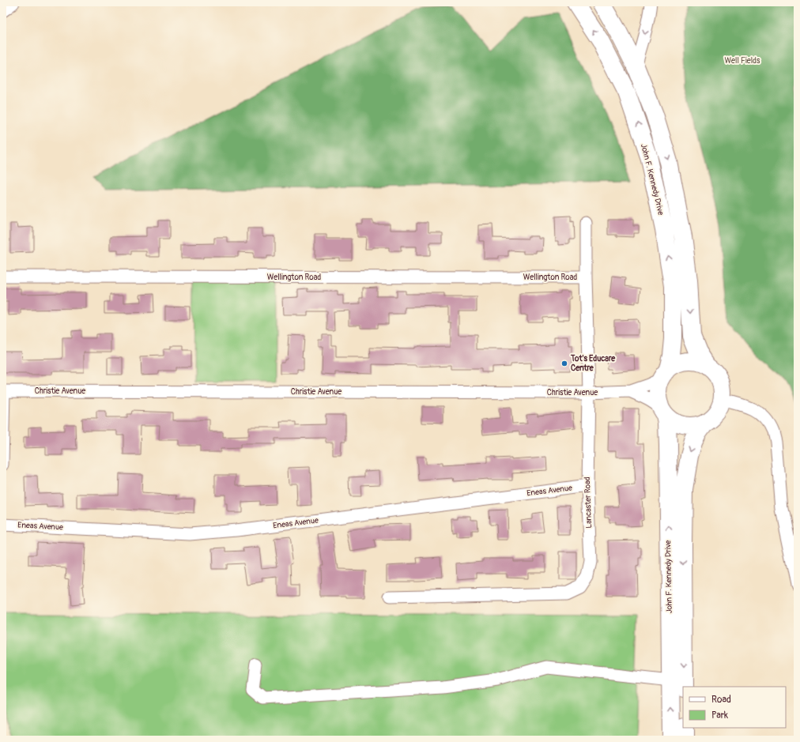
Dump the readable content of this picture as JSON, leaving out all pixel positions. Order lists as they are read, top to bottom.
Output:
{
  "streets": {
    "highway": ["John F. Kennedy Drive"],
    "street": [
      "Wellington Road",
      "Christie Avenue",
      "Eneas Avenue",
      "Lancaster Road"
    ]
  },
  "crossings": [
    ["John F. Kennedy Drive", "Christie Avenue"],
    ["Wellington Road", "Lancaster Road"],
    ["Christie Avenue", "Lancaster Road"],
    ["Eneas Avenue", "Lancaster Road"]
  ],
  "parks": ["Well Fields"],
  "places": ["Tot's Educare Centre"],
  "legend": ["Road", "Park"]
}
